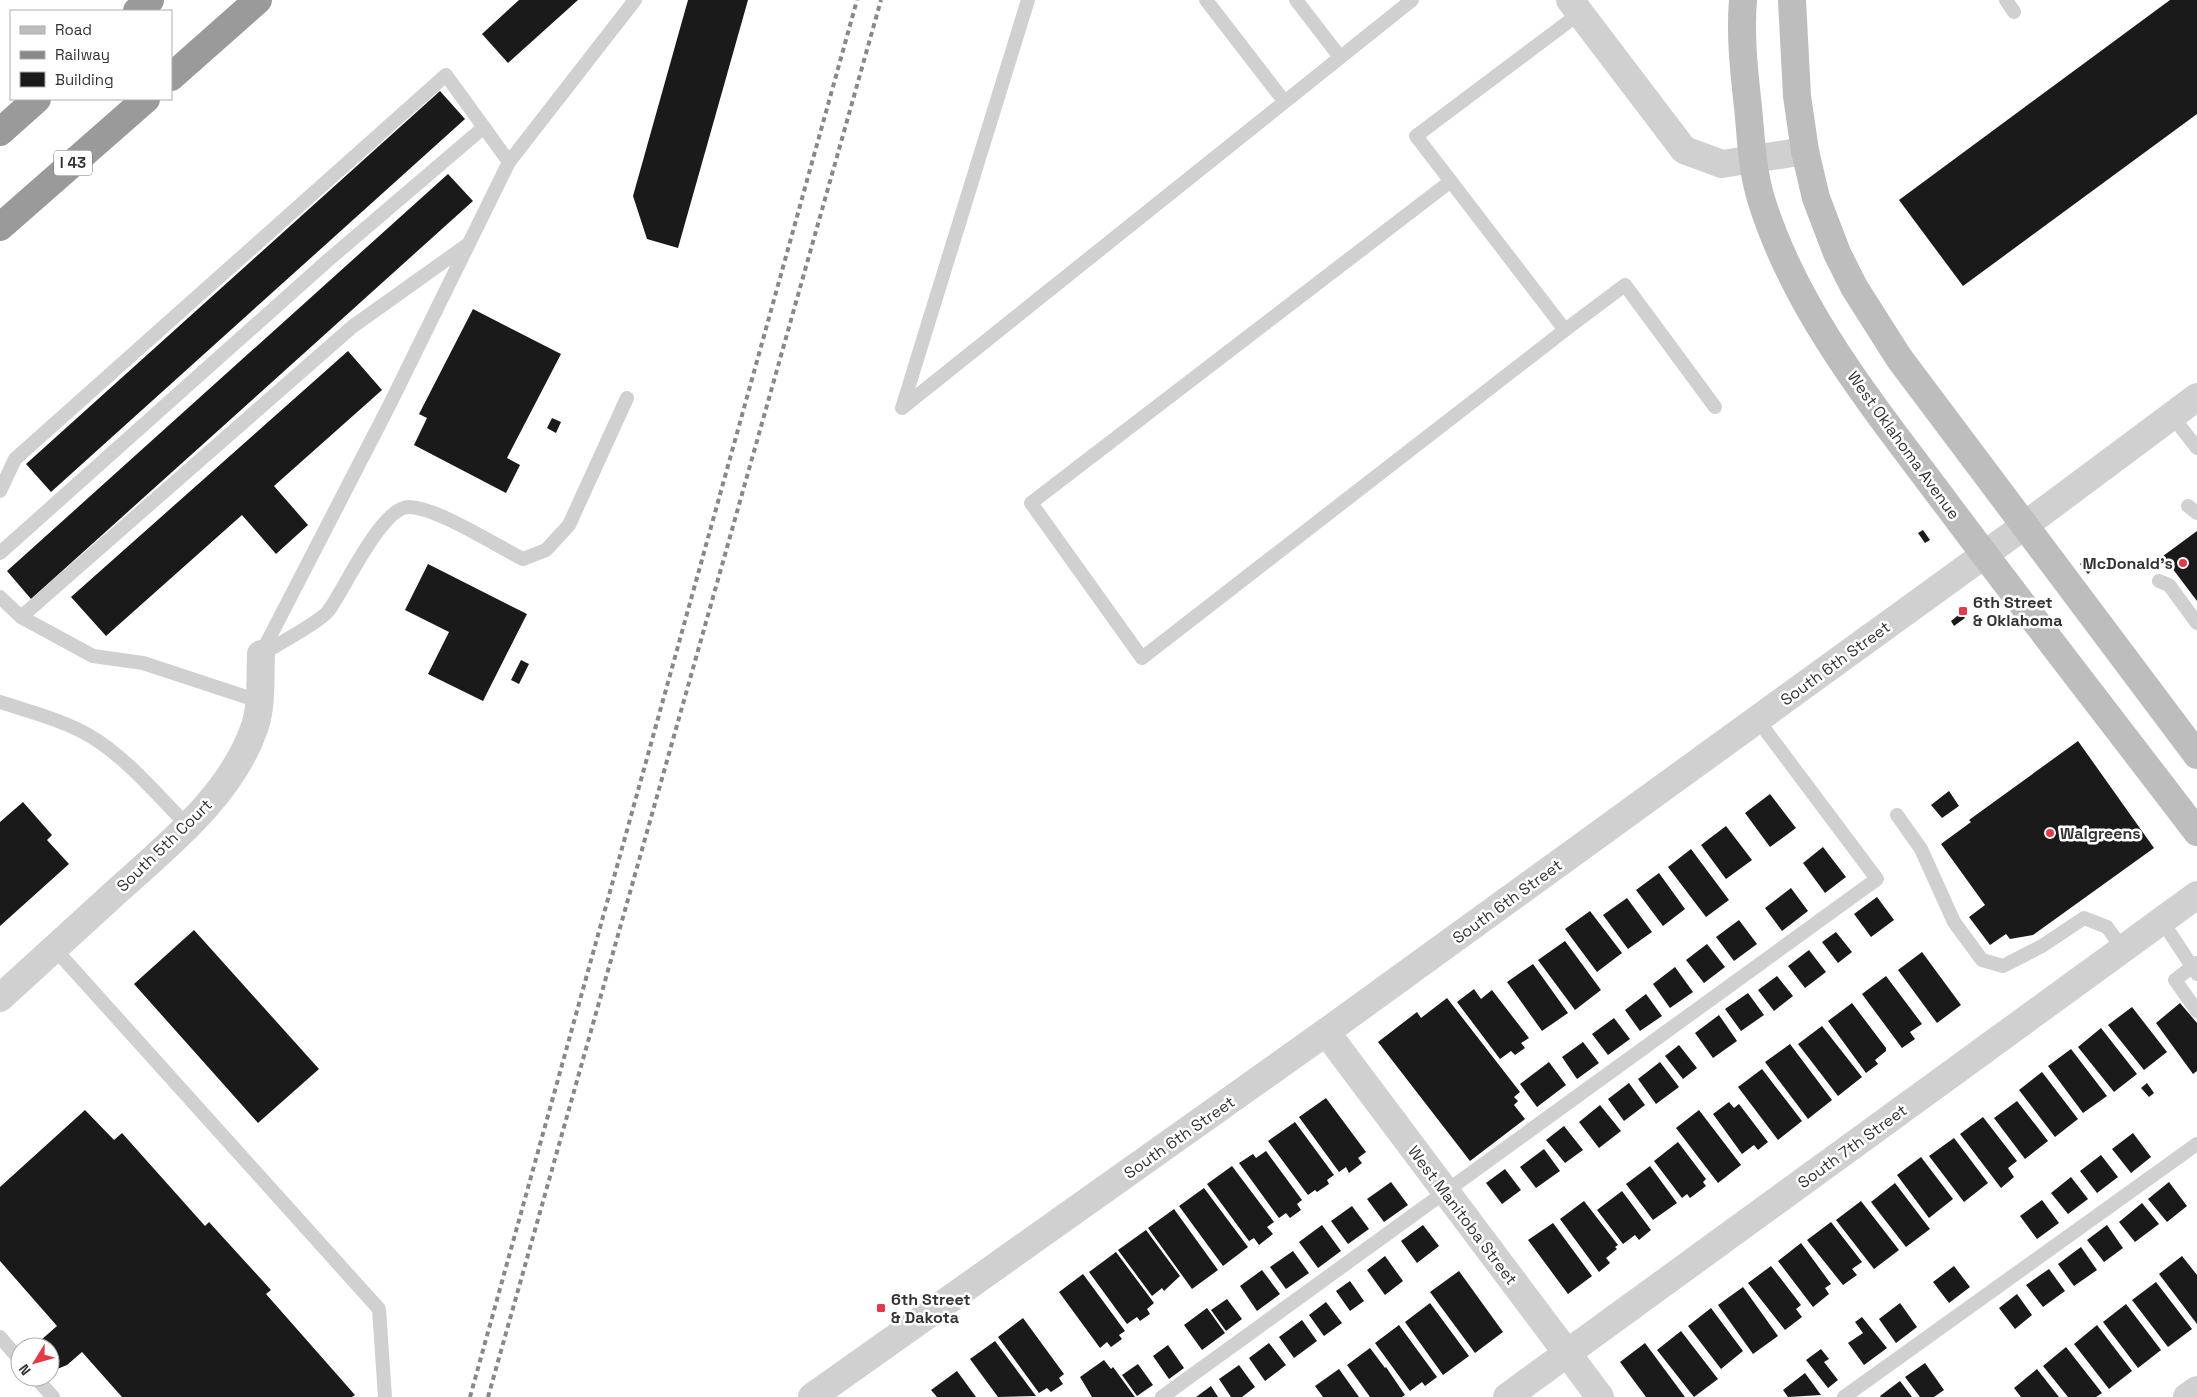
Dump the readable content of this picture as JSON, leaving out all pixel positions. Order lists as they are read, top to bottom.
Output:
{
  "streets": {
    "highway": ["I 43"],
    "main road": ["West Oklahoma Avenue"],
    "street": [
      "South 6th Street",
      "South 5th Court",
      "South 7th Street",
      "West Manitoba Street"
    ]
  },
  "crossings": [
    ["West Oklahoma Avenue", "South 6th Street"],
    ["South 6th Street", "West Manitoba Street"],
    ["South 7th Street", "West Manitoba Street"]
  ],
  "places": {
    "other": ["McDonald's", "Walgreens"],
    "transit": ["6th Street & Oklahoma", "6th Street & Dakota"]
  },
  "legend": ["Road", "Railway", "Building"],
  "north": "bottom left"
}
